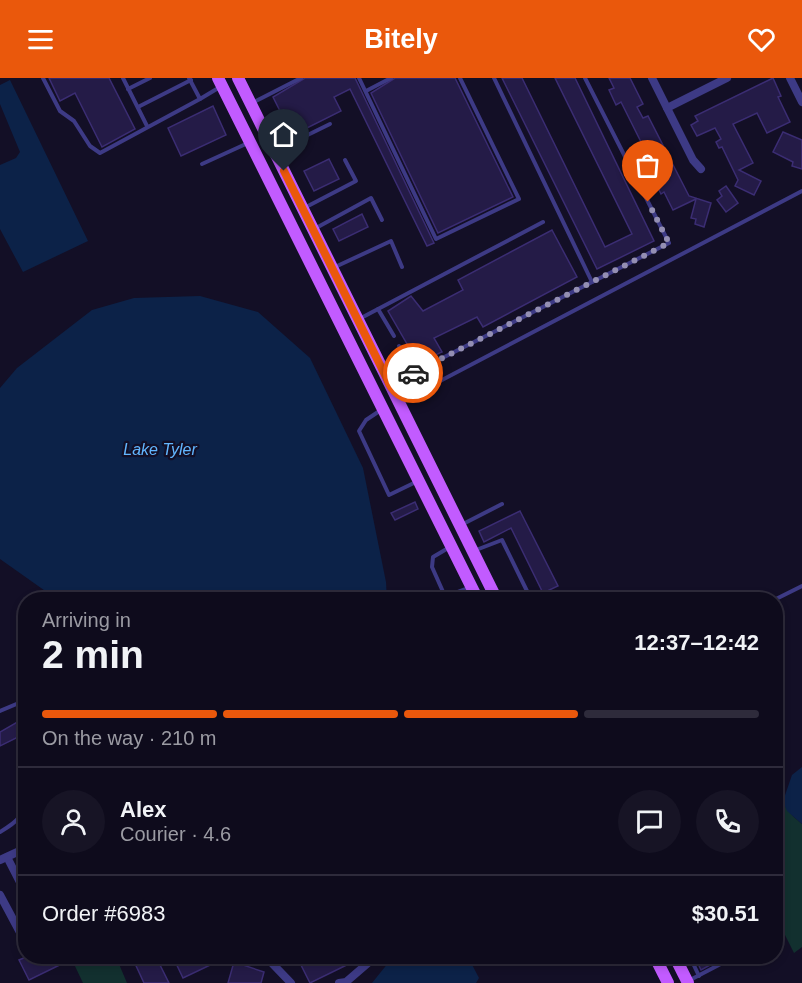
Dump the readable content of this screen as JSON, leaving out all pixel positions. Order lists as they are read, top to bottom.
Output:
{
  "water": ["Lake Tyler"],
  "page": {
    "header": "Bitely",
    "heading": ["2 min", "Arriving in", "12:37–12:42"],
    "panel": [
      "Alex",
      "Courier · 4.6",
      "Order #6983",
      "$30.51"
    ],
    "bar": "On the way · 210 m"
  }
}
